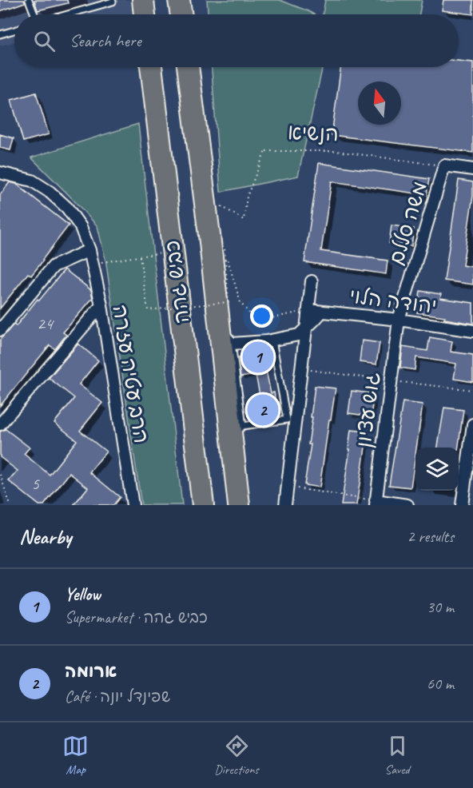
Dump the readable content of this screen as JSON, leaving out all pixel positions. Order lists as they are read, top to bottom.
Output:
{
  "streets": {
    "highway": ["כביש גהה"],
    "street": [
      "משה סללם",
      "יהודה הלוי",
      "הרב עטיה עזרה",
      "גוש עציון"
    ],
    "path": ["הנשיא"]
  },
  "crossings": [
    ["הנשיא", "משה סללם"],
    ["משה סללם", "יהודה הלוי"],
    ["משה סללם", "גוש עציון"],
    ["יהודה הלוי", "גוש עציון"]
  ],
  "house_numbers": ["24", "5"],
  "north": "top",
  "page": {
    "search": "Search here",
    "pins": ["1", "2"],
    "heading": ["Nearby", "2 results"],
    "list": [
      {
        "mark": "1",
        "name": "Yellow",
        "note": "Supermarket · כביש גהה",
        "value": "30 m"
      },
      {
        "mark": "2",
        "name": "ארומה",
        "note": "Café · שפינדל יונה",
        "value": "60 m"
      }
    ],
    "nav": ["Map", "Directions", "Saved"]
  }
}
